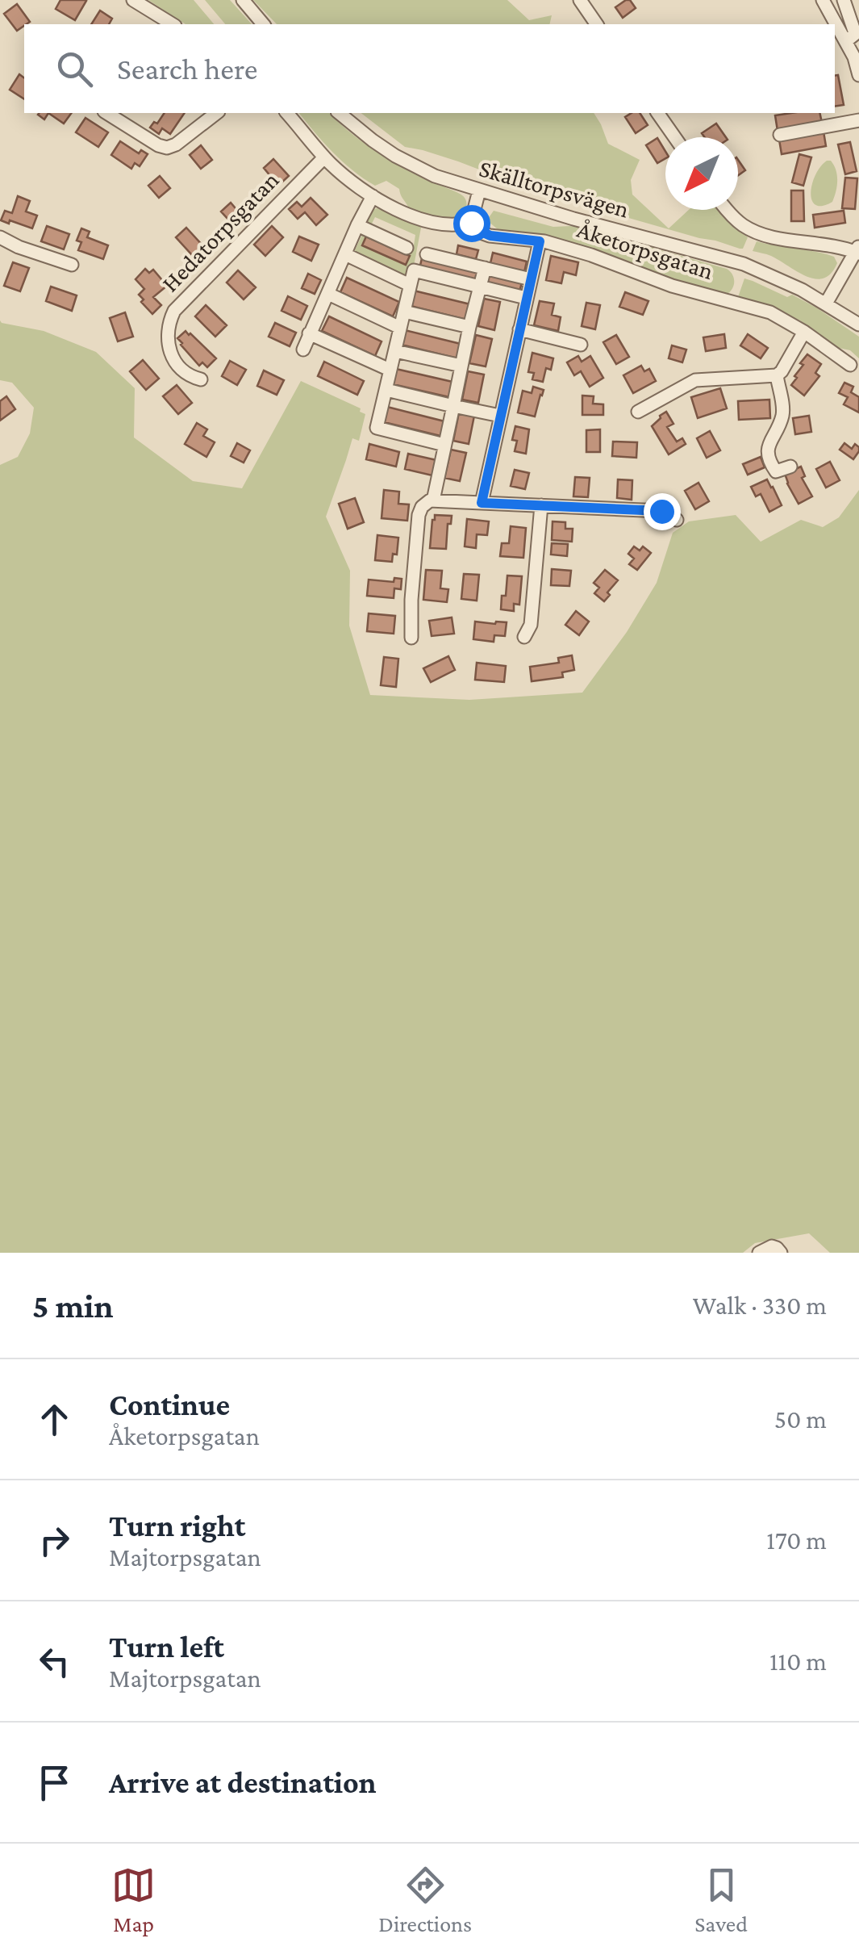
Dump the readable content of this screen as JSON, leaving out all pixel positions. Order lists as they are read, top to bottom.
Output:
{
  "streets": {
    "street": ["Skälltorpsvägen", "Hedatorpsgatan", "Åketorpsgatan"]
  },
  "crossings": [
    ["Hedatorpsgatan", "Åketorpsgatan"]
  ],
  "north": "bottom left",
  "page": {
    "search": "Search here",
    "heading": ["5 min", "Walk · 330 m"],
    "list": [
      ["Continue", "Åketorpsgatan", "50 m"],
      ["Turn right", "Majtorpsgatan", "170 m"],
      ["Turn left", "Majtorpsgatan", "110 m"],
      "Arrive at destination"
    ],
    "nav": ["Map", "Directions", "Saved"]
  }
}
